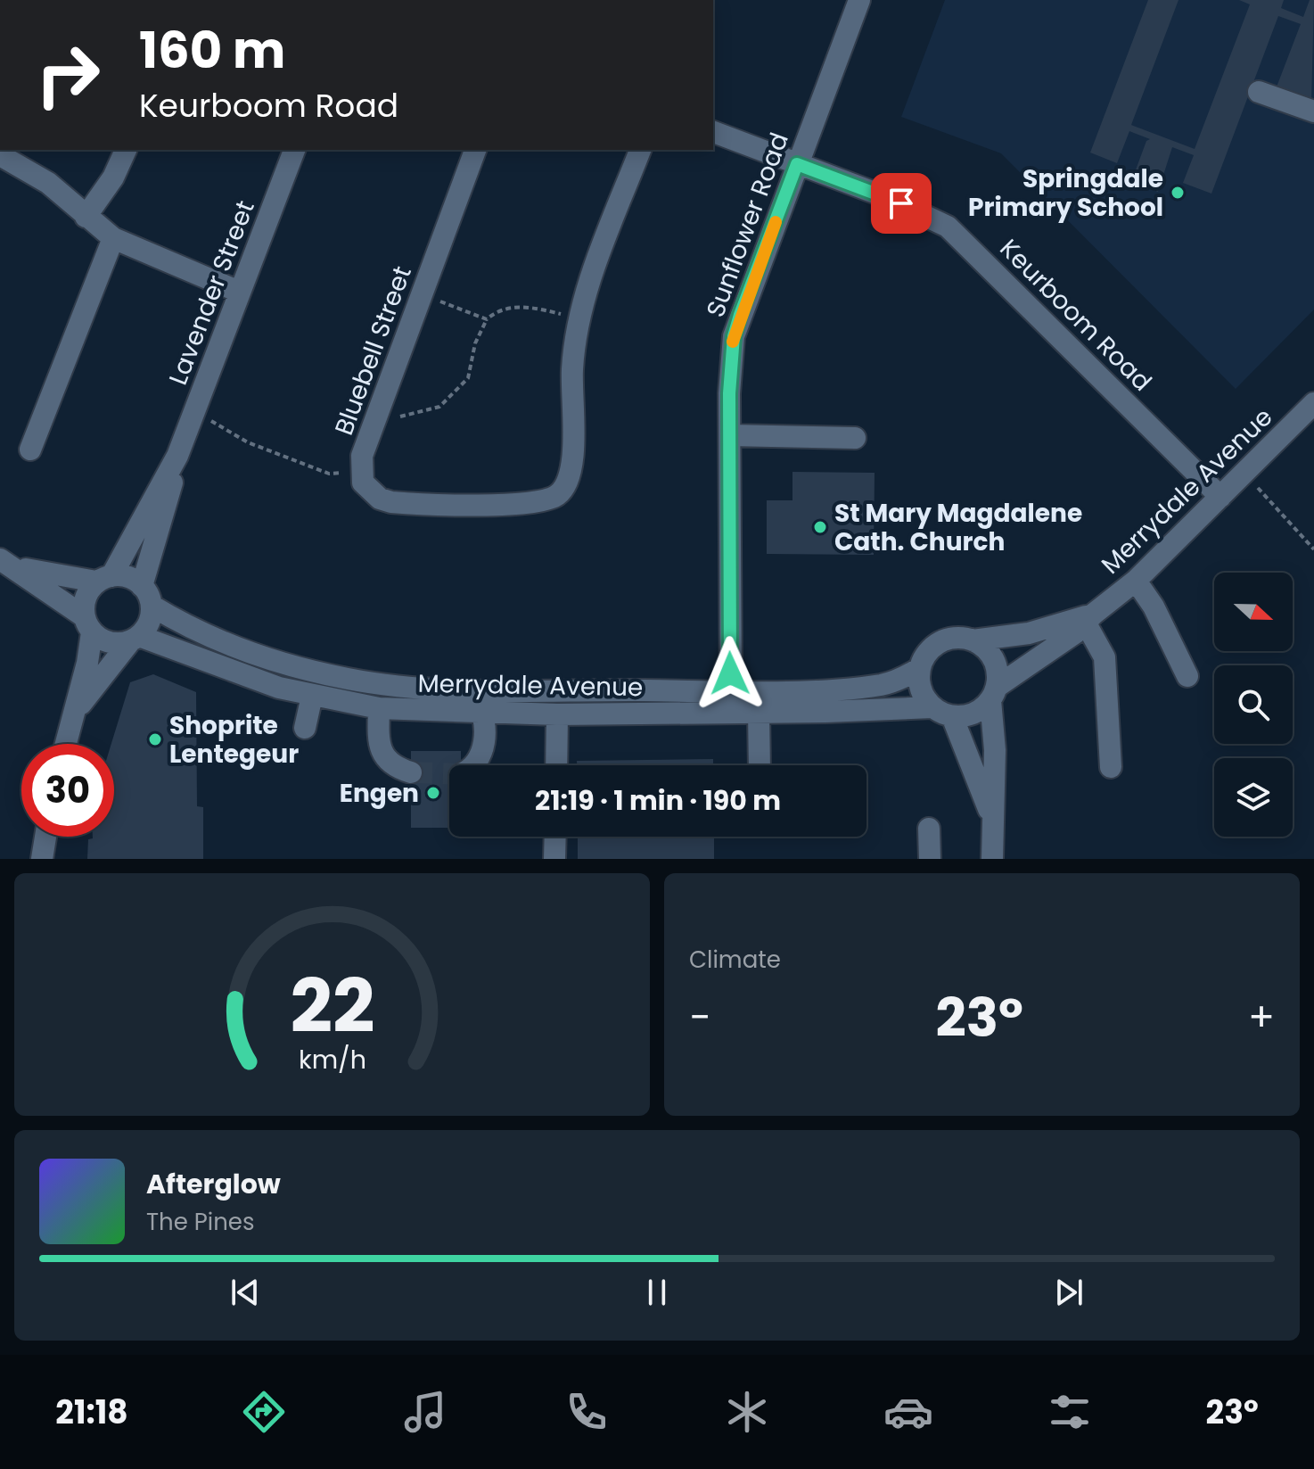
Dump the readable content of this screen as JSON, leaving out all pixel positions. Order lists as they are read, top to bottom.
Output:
{
  "streets": {
    "street": [
      "Sunflower Road",
      "Lavender Street",
      "Keurboom Road",
      "Bluebell Street",
      "Merrydale Avenue"
    ]
  },
  "crossings": [
    ["Sunflower Road", "Keurboom Road"],
    ["Sunflower Road", "Merrydale Avenue"],
    ["Lavender Street", "Merrydale Avenue"],
    ["Keurboom Road", "Merrydale Avenue"]
  ],
  "places": [
    "Springdale Primary School",
    "St Mary Magdalene Cath. Church",
    "Shoprite Lentegeur",
    "Engen"
  ],
  "north": "right",
  "page": {
    "turn": ["160 m", "Keurboom Road"],
    "limit": "30",
    "trip": "21:19 · 1 min · 190 m",
    "tile": "Climate",
    "heat": ["−", "23°", "+"],
    "song": ["Afterglow", "The Pines"],
    "tabs": ["21:18", "23°"],
    "gauge": ["22", "km/h"]
  }
}
